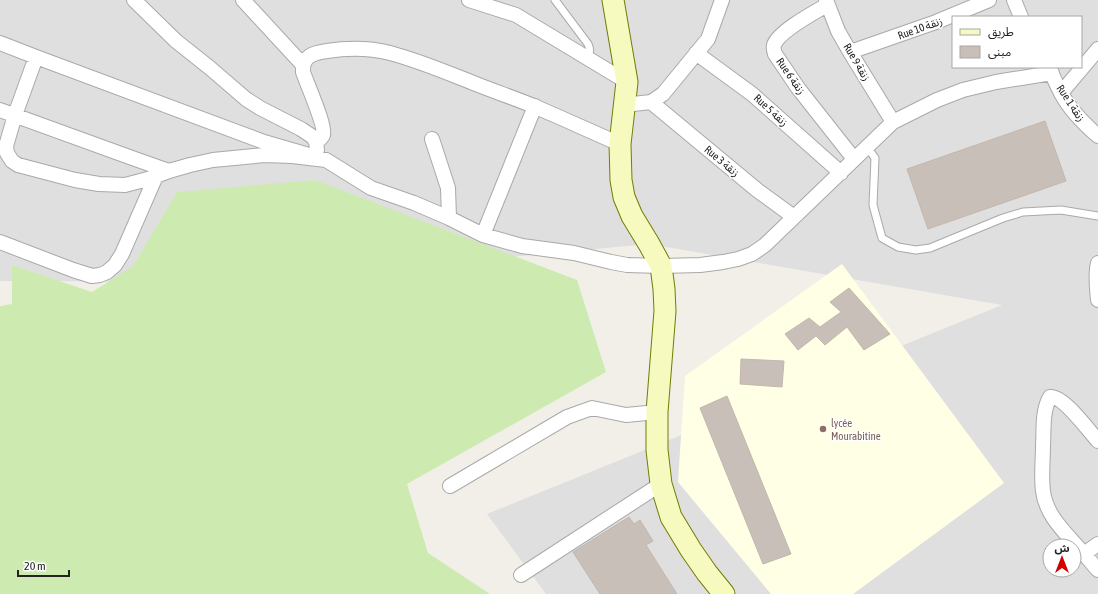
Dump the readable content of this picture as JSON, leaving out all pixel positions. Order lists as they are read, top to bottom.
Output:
{
  "streets": {
    "street": [
      "Rue 10 زنقة",
      "Rue 9 زنقة",
      "Rue 6 زنقة",
      "Rue 1 زنقة",
      "Rue 5 زنقة",
      "Rue 3 زنقة"
    ]
  },
  "crossings": [
    ["Rue 10 زنقة", "Rue 9 زنقة"],
    ["Rue 9 زنقة", "Rue 6 زنقة"]
  ],
  "places": ["lycée Mourabitine"],
  "legend": ["طريق", "مبنى"],
  "scale_bar": "20 m",
  "north": "top"
}
